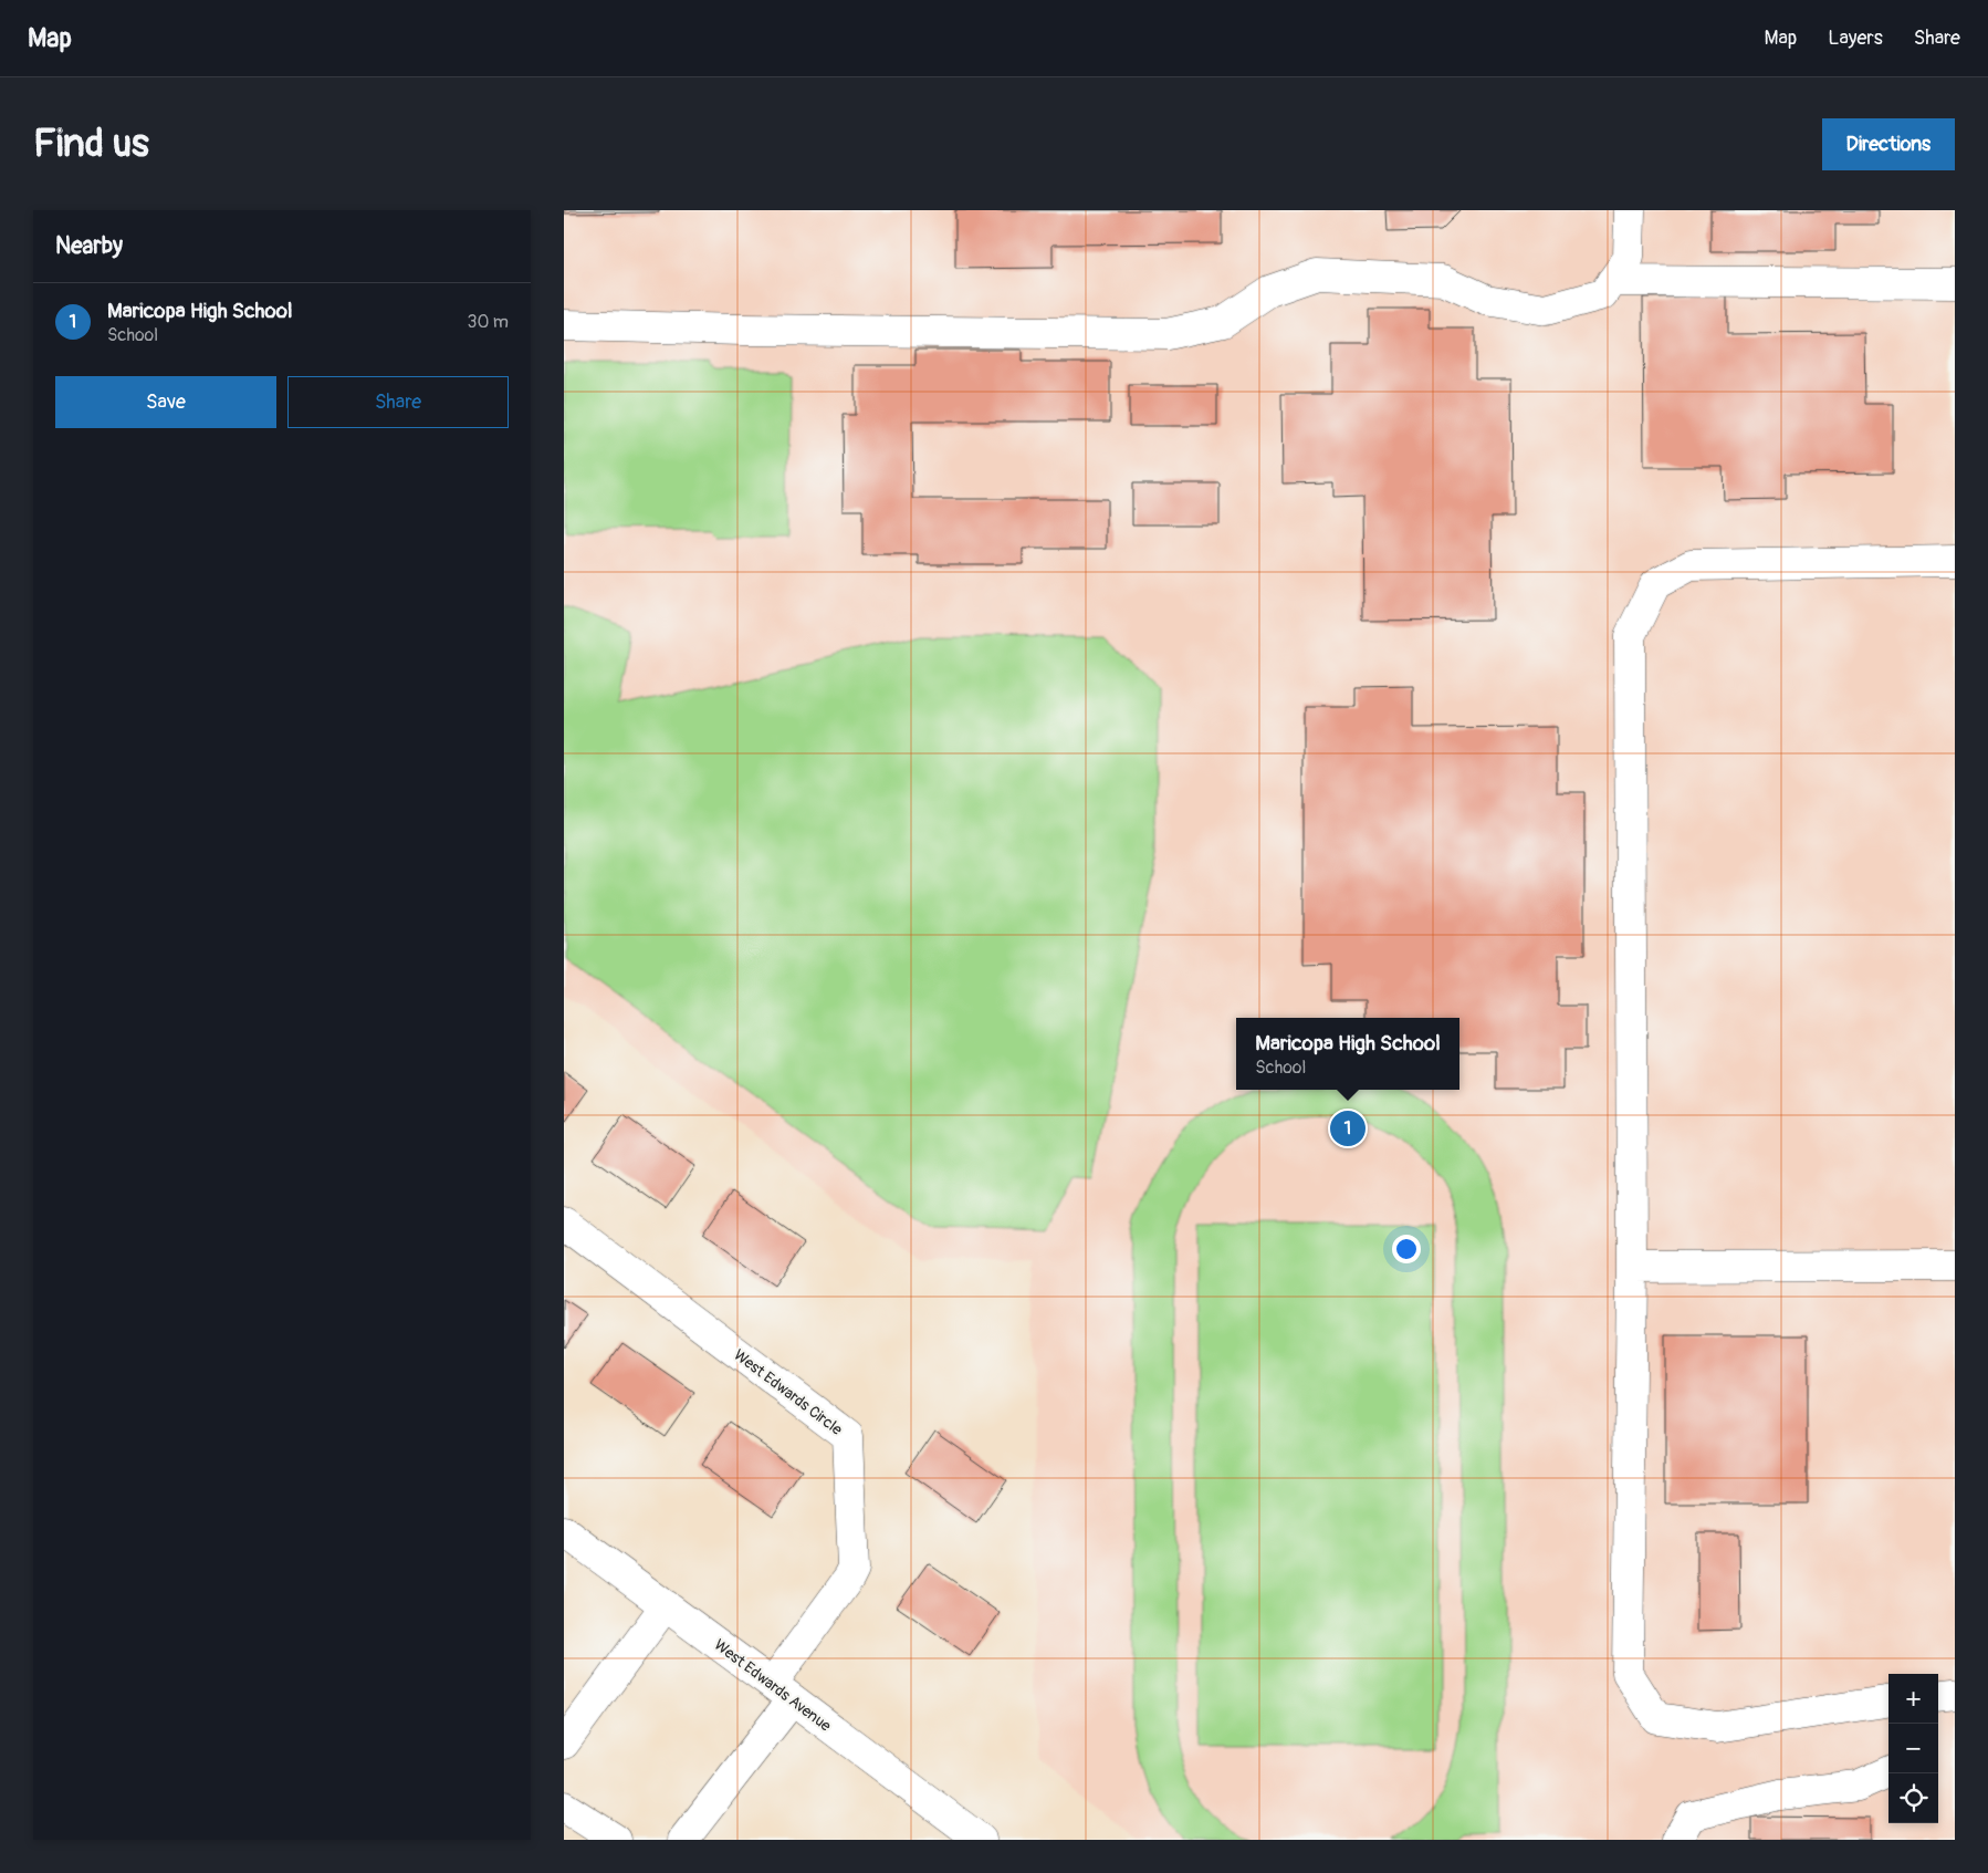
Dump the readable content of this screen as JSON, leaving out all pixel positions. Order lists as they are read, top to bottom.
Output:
{
  "streets": {
    "street": ["West Edwards Circle", "West Edwards Avenue"]
  },
  "crossings": [
    ["West Edwards Circle", "West Edwards Avenue"]
  ],
  "page": {
    "header": "Map",
    "nav": ["Map", "Layers", "Share"],
    "buttons": [
      "Directions",
      ["Save", "Share"]
    ],
    "title": "Find us",
    "heading": "Nearby",
    "list": [
      {
        "mark": "1",
        "name": "Maricopa High School",
        "note": "School",
        "value": "30 m"
      }
    ],
    "popup": ["Maricopa High School", "School"],
    "pins": "1",
    "map_buttons": ["+", "−"]
  }
}
